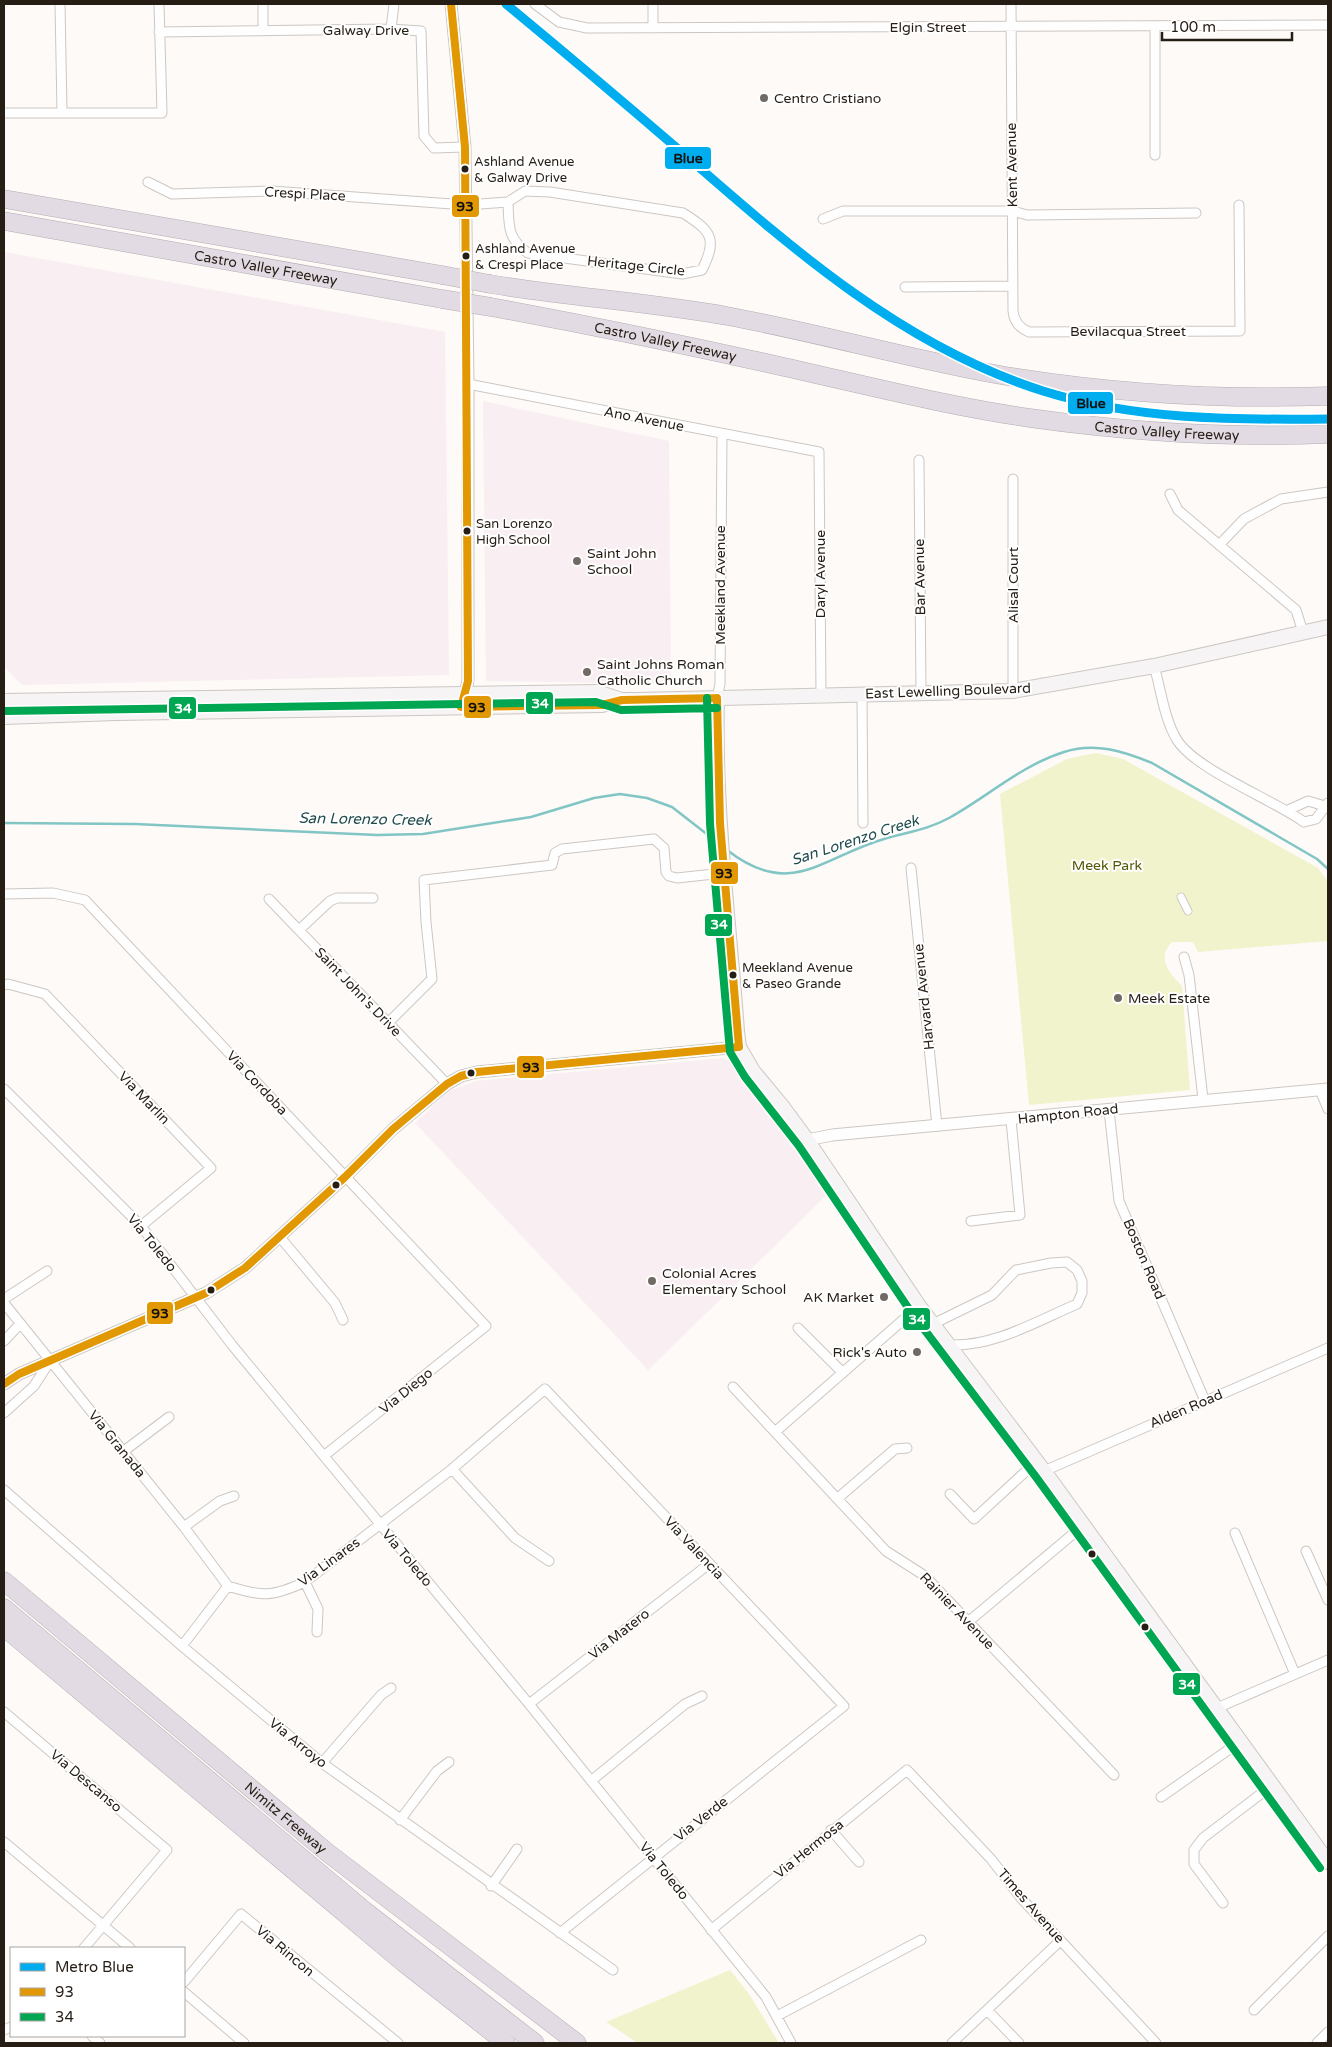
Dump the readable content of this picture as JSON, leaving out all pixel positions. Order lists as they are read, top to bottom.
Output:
{
  "streets": {
    "highway": ["Castro Valley Freeway", "Nimitz Freeway"],
    "main road": ["Meekland Avenue", "East Lewelling Boulevard"],
    "street": [
      "Elgin Street",
      "Galway Drive",
      "Kent Avenue",
      "Crespi Place",
      "Heritage Circle",
      "Bevilacqua Street",
      "Ano Avenue",
      "Daryl Avenue",
      "Bar Avenue",
      "Alisal Court",
      "Saint John's Drive",
      "Harvard Avenue",
      "Via Cordoba",
      "Via Marlin",
      "Hampton Road",
      "Via Toledo",
      "Boston Road",
      "Via Diego",
      "Alden Road",
      "Via Granada",
      "Via Valencia",
      "Via Linares",
      "Rainier Avenue",
      "Via Matero",
      "Via Arroyo",
      "Via Descanso",
      "Via Verde",
      "Via Hermosa",
      "Times Avenue",
      "Via Rincon"
    ]
  },
  "crossings": [
    ["Elgin Street", "Kent Avenue"],
    ["Kent Avenue", "Bevilacqua Street"],
    ["Crespi Place", "Heritage Circle"],
    ["Ano Avenue", "Daryl Avenue"],
    ["Ano Avenue", "Meekland Avenue"],
    ["Daryl Avenue", "East Lewelling Boulevard"],
    ["Bar Avenue", "East Lewelling Boulevard"],
    ["Meekland Avenue", "East Lewelling Boulevard"],
    ["Meekland Avenue", "Hampton Road"],
    ["Meekland Avenue", "Alden Road"],
    ["Alisal Court", "East Lewelling Boulevard"],
    ["Harvard Avenue", "Hampton Road"],
    ["Via Cordoba", "Via Diego"],
    ["Via Marlin", "Via Toledo"],
    ["Hampton Road", "Boston Road"],
    ["Via Toledo", "Via Diego"],
    ["Via Toledo", "Via Linares"],
    ["Via Toledo", "Via Matero"],
    ["Via Toledo", "Via Verde"],
    ["Via Toledo", "Via Hermosa"],
    ["Boston Road", "Alden Road"],
    ["Via Granada", "Via Linares"],
    ["Via Valencia", "Via Linares"],
    ["Via Valencia", "Via Matero"],
    ["Via Valencia", "Via Verde"],
    ["Via Arroyo", "Via Verde"],
    ["Via Hermosa", "Times Avenue"]
  ],
  "water": ["San Lorenzo Creek"],
  "parks": ["Meek Park"],
  "places": [
    "Centro Cristiano",
    "Ashland Avenue & Galway Drive",
    "Ashland Avenue & Crespi Place",
    "San Lorenzo High School",
    "Saint John School",
    "Saint Johns Roman Catholic Church",
    "Meekland Avenue & Paseo Grande",
    "Meek Estate",
    "Colonial Acres Elementary School",
    "AK Market",
    "Rick's Auto"
  ],
  "lines": ["metro line Blue", "transit line 93", "transit line 34"],
  "legend": ["Metro Blue", "93", "34"],
  "scale_bar": "100 m"
}
